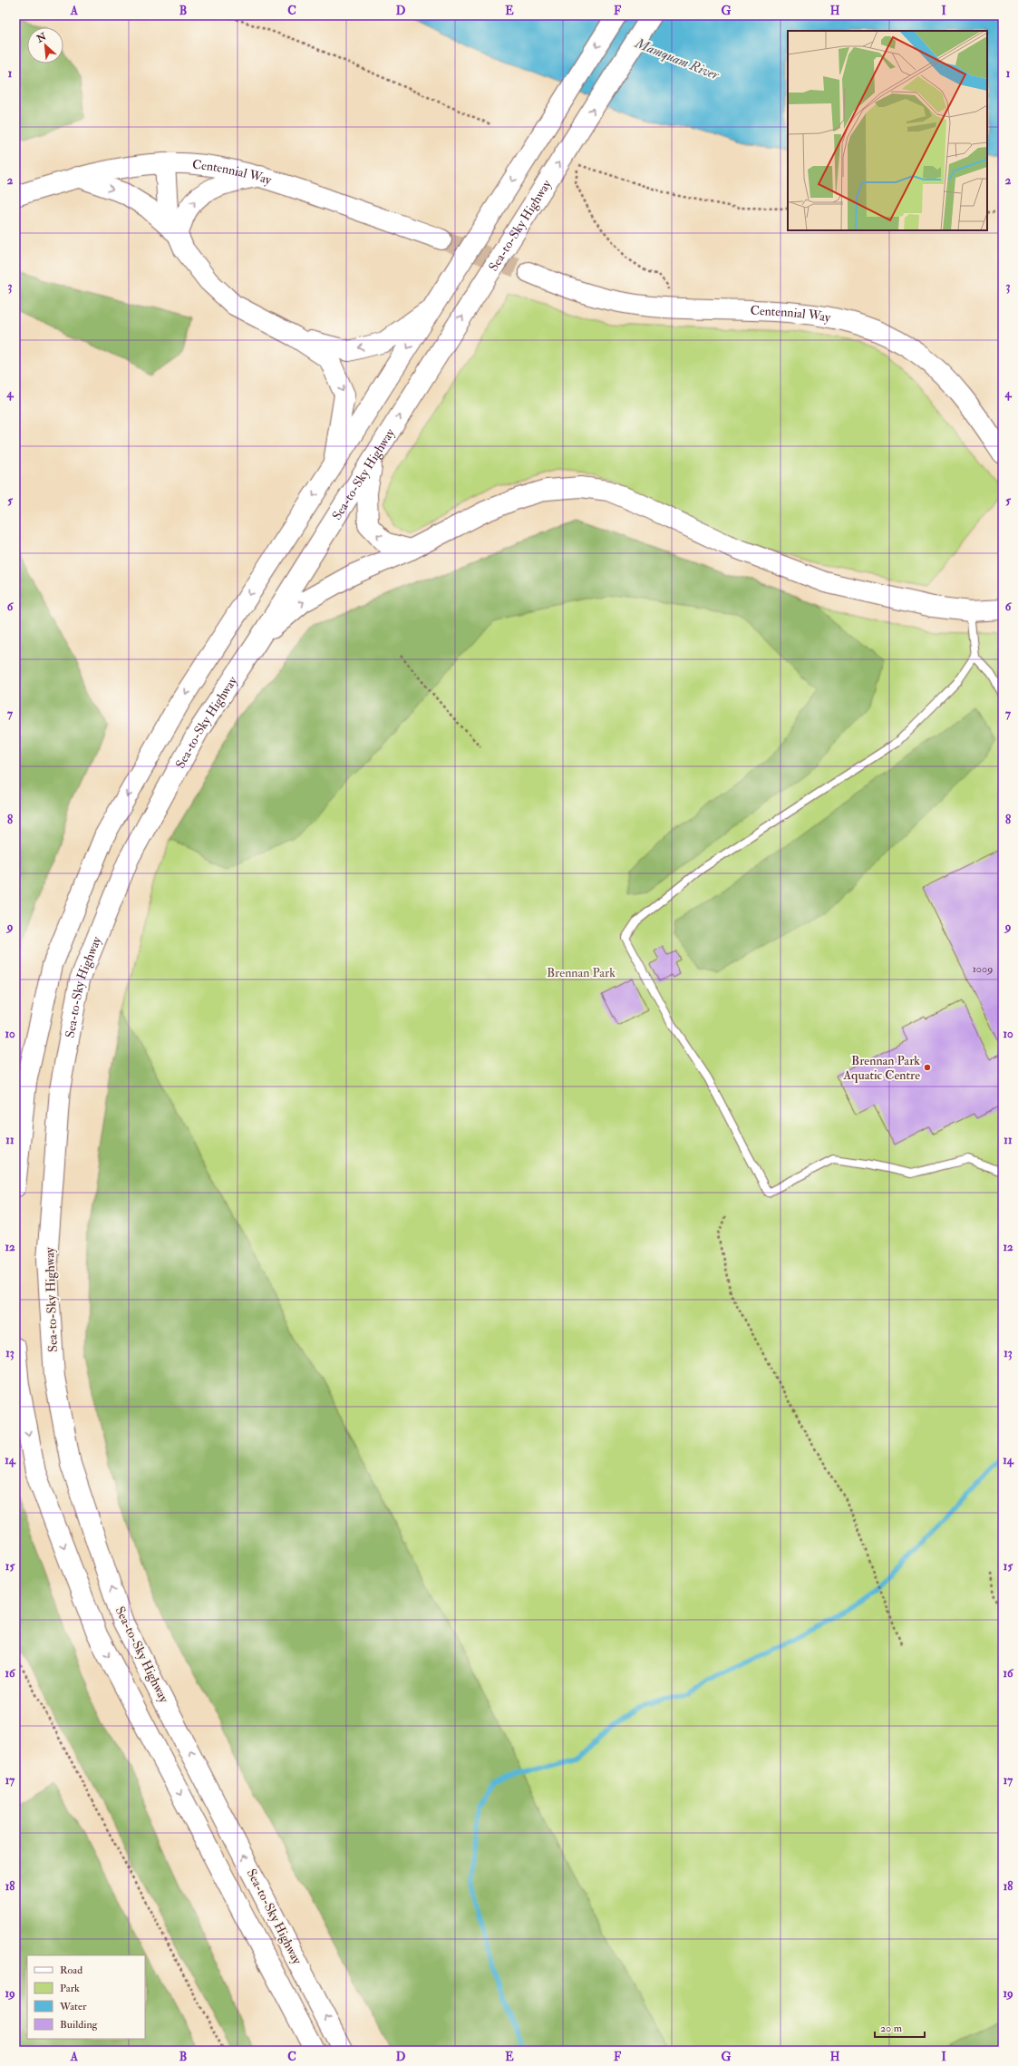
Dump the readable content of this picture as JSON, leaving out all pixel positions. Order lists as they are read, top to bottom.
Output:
{
  "streets": {
    "main road": ["Centennial Way", "Sea-to-Sky Highway"]
  },
  "water": ["Mamquam River"],
  "parks": ["Brennan Park"],
  "places": ["Brennan Park Aquatic Centre"],
  "house_numbers": ["1009"],
  "legend": [
    "Road",
    "Park",
    "Water",
    "Building"
  ],
  "scale_bar": "20 m",
  "north": "top left",
  "grid": {
    "columns": [
      "A",
      "B",
      "C",
      "D",
      "E",
      "F",
      "G",
      "H",
      "I"
    ],
    "rows": [
      "1",
      "2",
      "3",
      "4",
      "5",
      "6",
      "7",
      "8",
      "9",
      "10",
      "11",
      "12",
      "13",
      "14",
      "15",
      "16",
      "17",
      "18",
      "19"
    ]
  }
}
